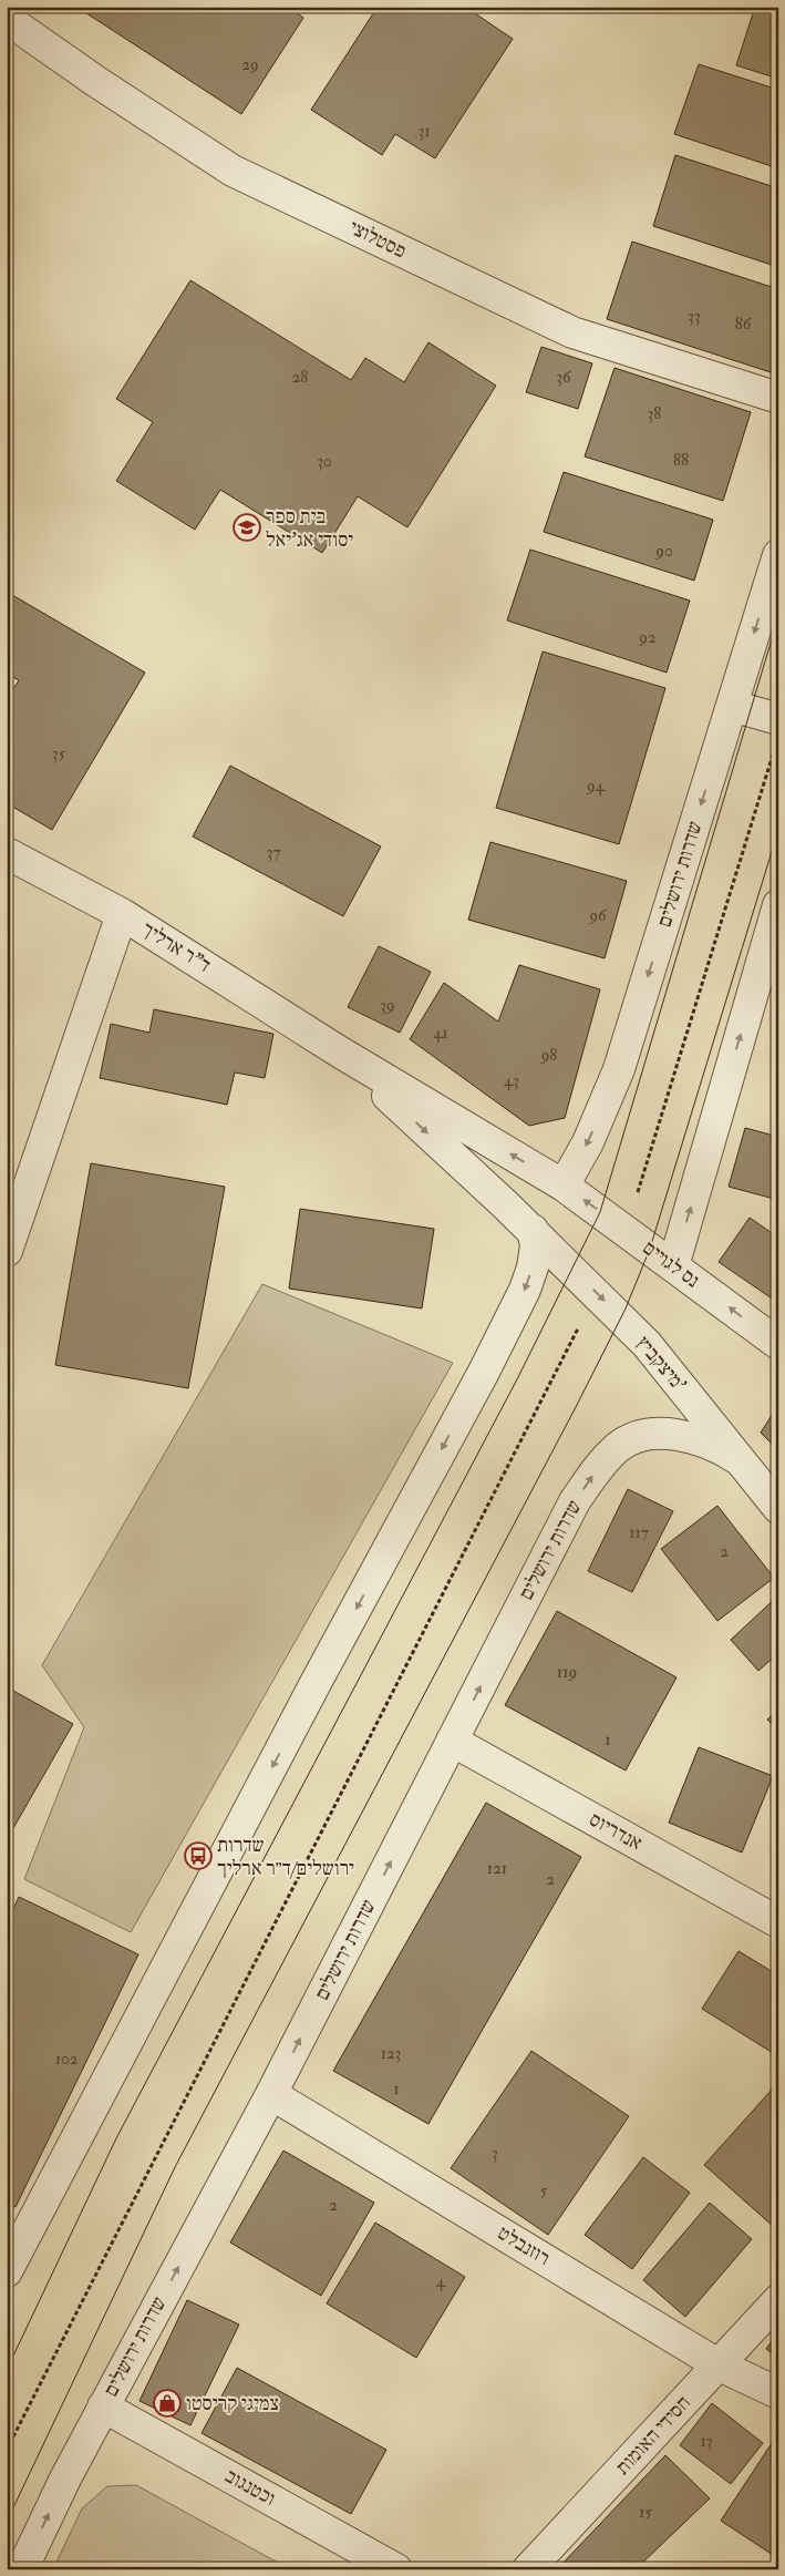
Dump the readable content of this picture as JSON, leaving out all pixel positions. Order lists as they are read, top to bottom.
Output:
{
  "streets": {
    "street": [
      "פסטלוצי",
      "שדרות ירושלים",
      "ד\"ר ארליך",
      "נס לגויים",
      "מיצקביץ'",
      "אנדריוס",
      "רוזנבלט",
      "חסידי האומות",
      "וכטנגוב"
    ]
  },
  "crossings": [
    ["שדרות ירושלים", "ד\"ר ארליך"],
    ["שדרות ירושלים", "נס לגויים"],
    ["שדרות ירושלים", "מיצקביץ'"],
    ["שדרות ירושלים", "אנדריוס"],
    ["שדרות ירושלים", "רוזנבלט"],
    ["שדרות ירושלים", "וכטנגוב"],
    ["ד\"ר ארליך", "נס לגויים"],
    ["ד\"ר ארליך", "מיצקביץ'"],
    ["רוזנבלט", "חסידי האומות"]
  ],
  "one_way": ["נס לגויים", "מיצקביץ'"],
  "places": {
    "school or university": ["בית ספר יסודי אג'יאל"],
    "bus stop": ["שדרות ירושלים/ד״ר ארליך"],
    "shop": ["צמיגי קריסטו"]
  },
  "house_numbers": [
    "29",
    "31",
    "33",
    "86",
    "28",
    "36",
    "38",
    "88",
    "30",
    "90",
    "92",
    "35",
    "94",
    "37",
    "96",
    "39",
    "41",
    "98",
    "43",
    "117",
    "2",
    "119",
    "1",
    "121",
    "2",
    "123",
    "102",
    "1",
    "3",
    "5",
    "2",
    "4",
    "13",
    "15"
  ]
}
